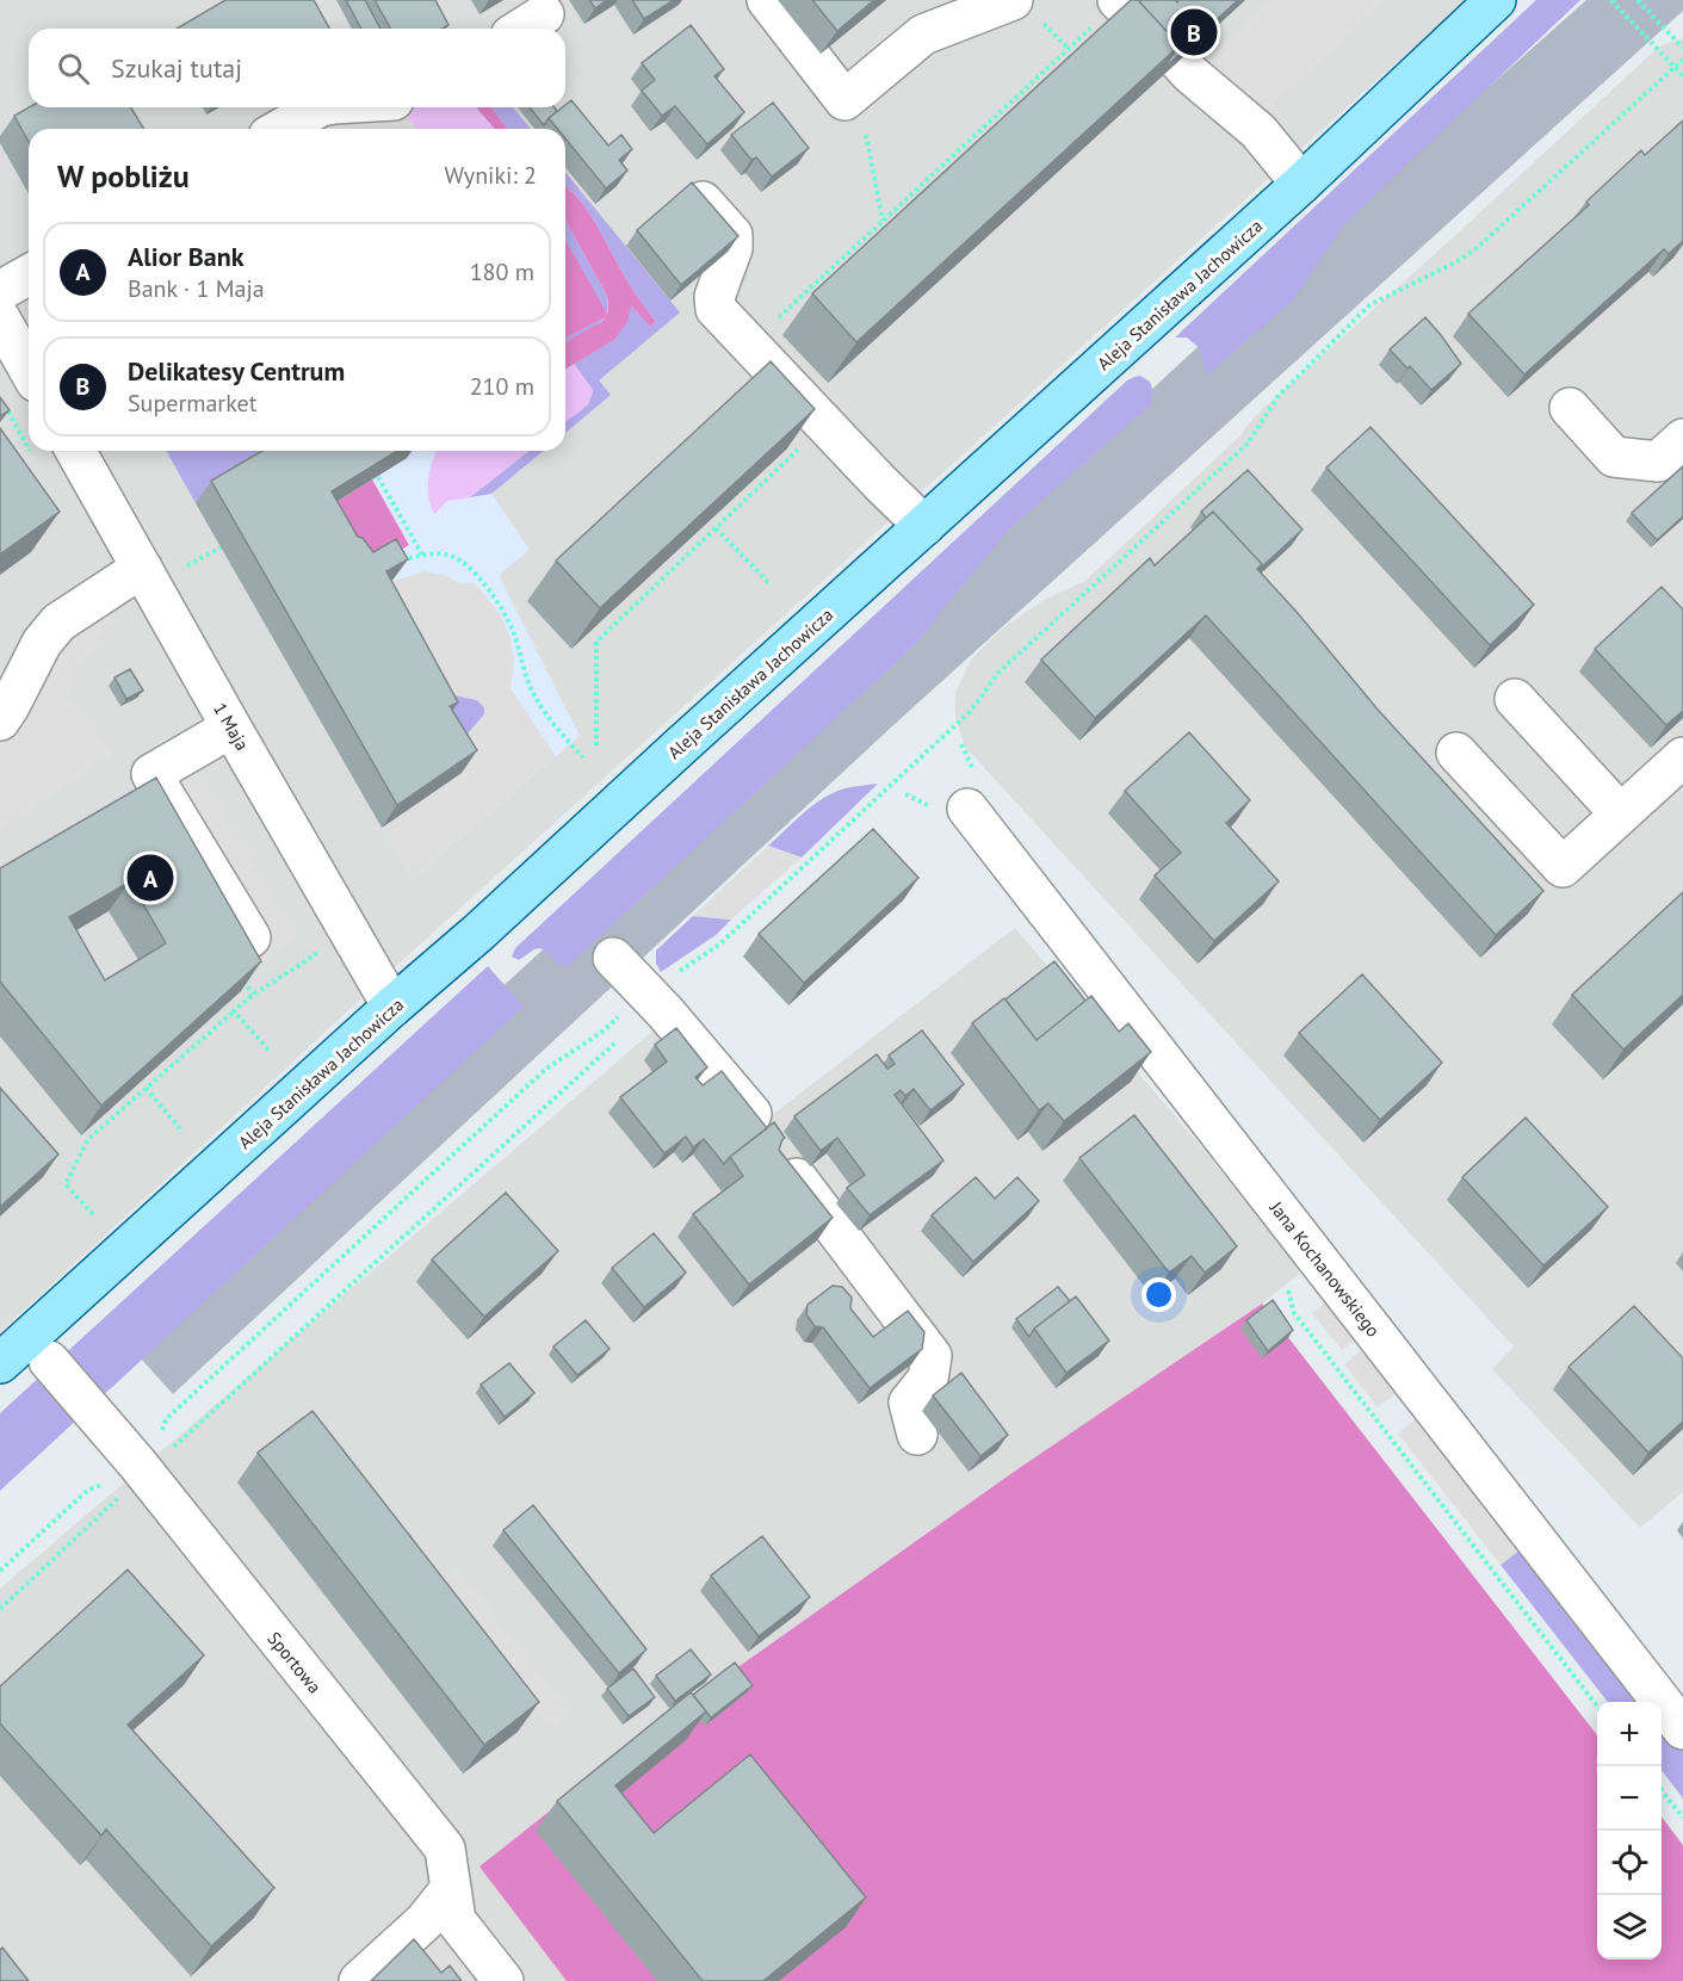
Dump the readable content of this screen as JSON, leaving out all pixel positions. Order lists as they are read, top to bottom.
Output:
{
  "streets": {
    "main road": ["Aleja Stanisława Jachowicza"],
    "street": ["1 Maja", "Jana Kochanowskiego", "Sportowa"]
  },
  "crossings": [
    ["Aleja Stanisława Jachowicza", "1 Maja"]
  ],
  "page": {
    "pins": ["B", "A"],
    "search": "Szukaj tutaj",
    "heading": ["W pobliżu", "Wyniki: 2"],
    "list": [
      {
        "mark": "A",
        "name": "Alior Bank",
        "note": "Bank · 1 Maja",
        "value": "180 m"
      },
      {
        "mark": "B",
        "name": "Delikatesy Centrum",
        "note": "Supermarket",
        "value": "210 m"
      }
    ],
    "map_buttons": ["+", "−"]
  }
}
